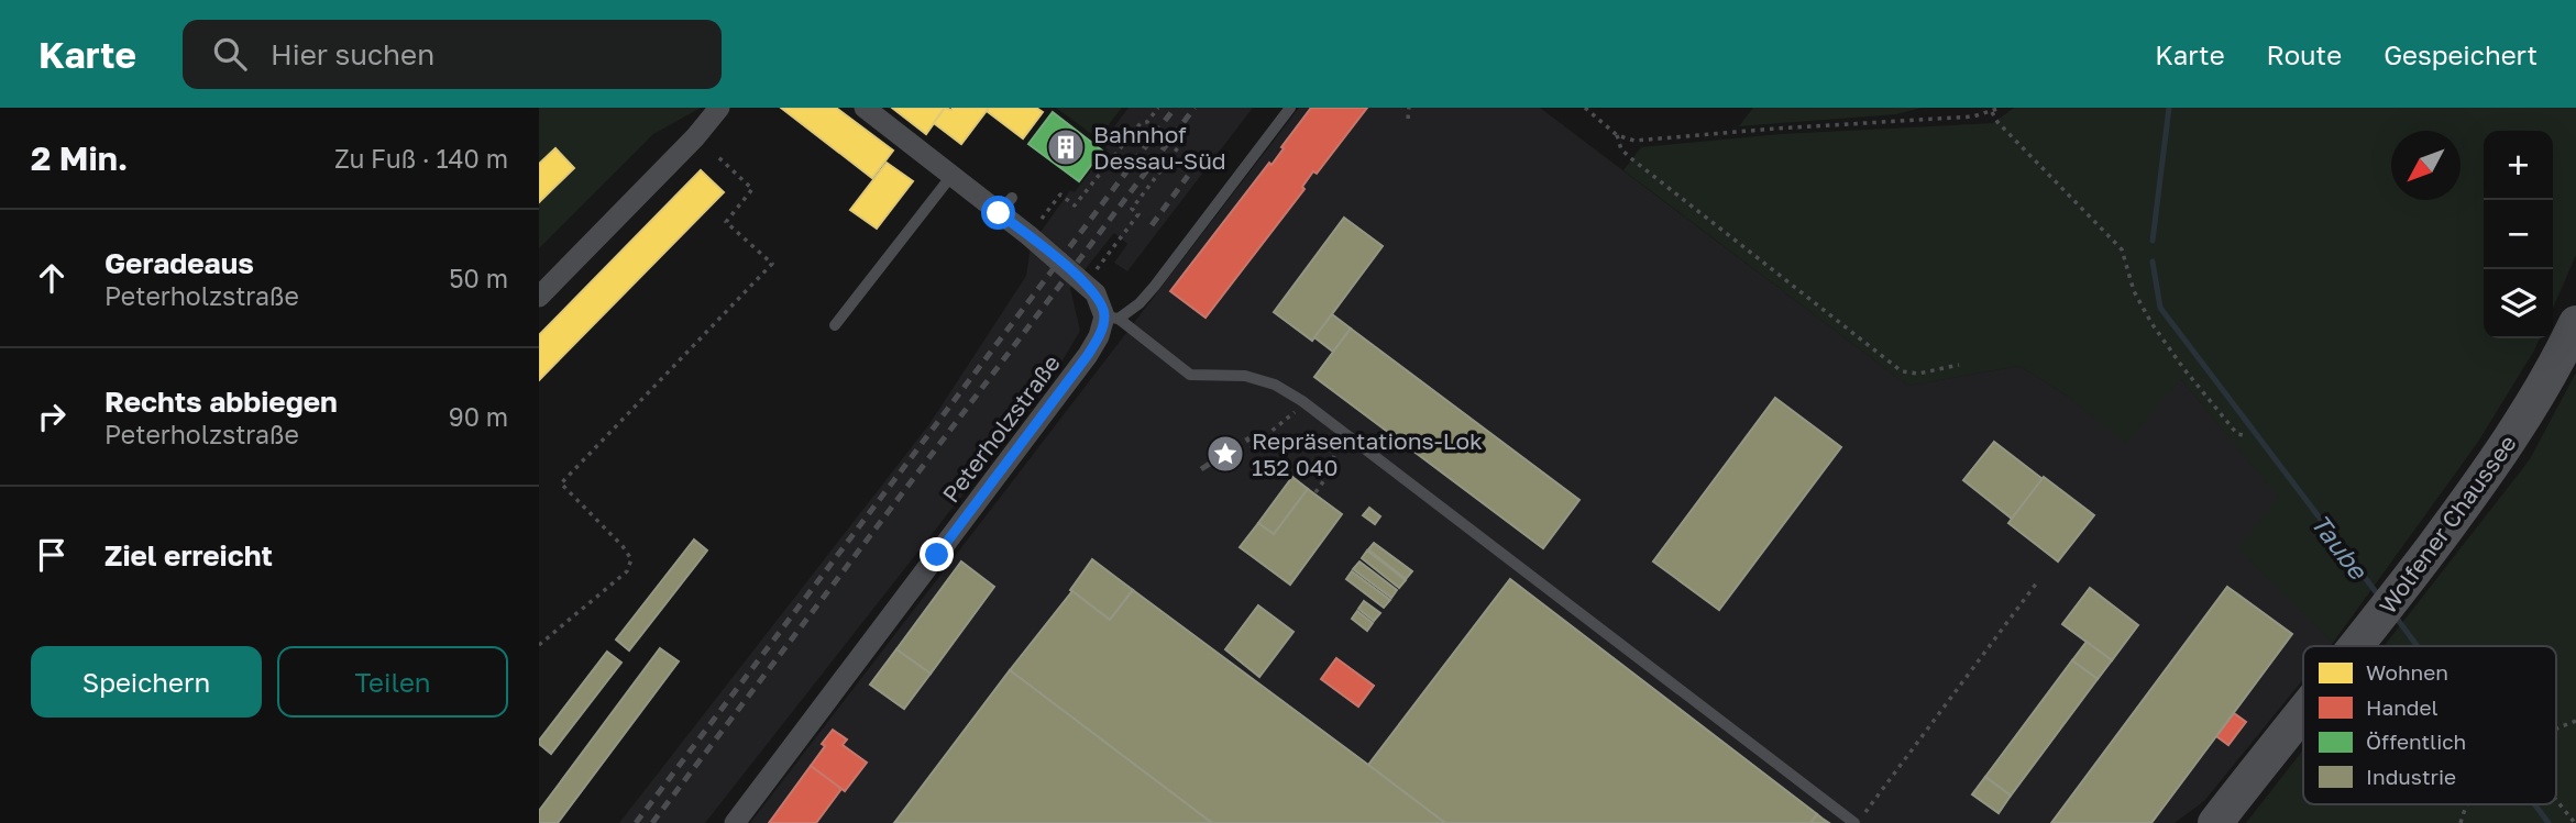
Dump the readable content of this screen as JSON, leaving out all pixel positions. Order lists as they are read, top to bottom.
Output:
{
  "streets": {
    "main road": ["Wolfener Chaussee"],
    "street": ["Peterholzstraße"]
  },
  "water": ["Taube"],
  "places": {
    "building": ["Bahnhof Dessau-Süd"],
    "place": ["Repräsentations-Lok 152 040"]
  },
  "legend": [
    "Wohnen",
    "Handel",
    "Öffentlich",
    "Industrie"
  ],
  "north": "bottom left",
  "page": {
    "header": "Karte",
    "search": "Hier suchen",
    "nav": ["Karte", "Route", "Gespeichert"],
    "heading": ["2 Min.", "Zu Fuß · 140 m"],
    "map_buttons": ["+", "−"],
    "list": [
      ["Geradeaus", "Peterholzstraße", "50 m"],
      ["Rechts abbiegen", "Peterholzstraße", "90 m"],
      "Ziel erreicht"
    ],
    "buttons": ["Speichern", "Teilen"]
  }
}
